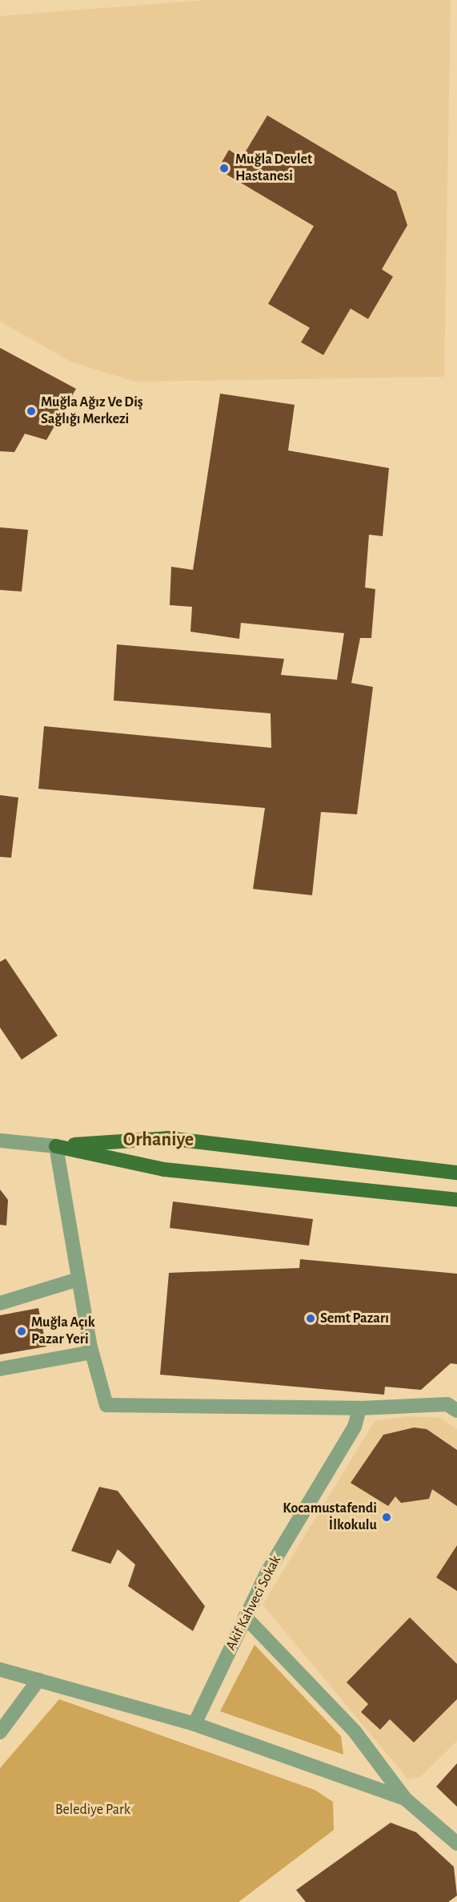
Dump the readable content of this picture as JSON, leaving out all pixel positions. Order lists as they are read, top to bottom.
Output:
{
  "streets": {
    "street": ["Akif Kahveci Sokak"]
  },
  "districts": ["Orhaniye"],
  "parks": ["Belediye Park"],
  "places": [
    "Muğla Devlet Hastanesi",
    "Muğla Ağız Ve Diş Sağlığı Merkezi",
    "Semt Pazarı",
    "Muğla Açık Pazar Yeri",
    "Kocamustafendi İlkokulu"
  ]
}
